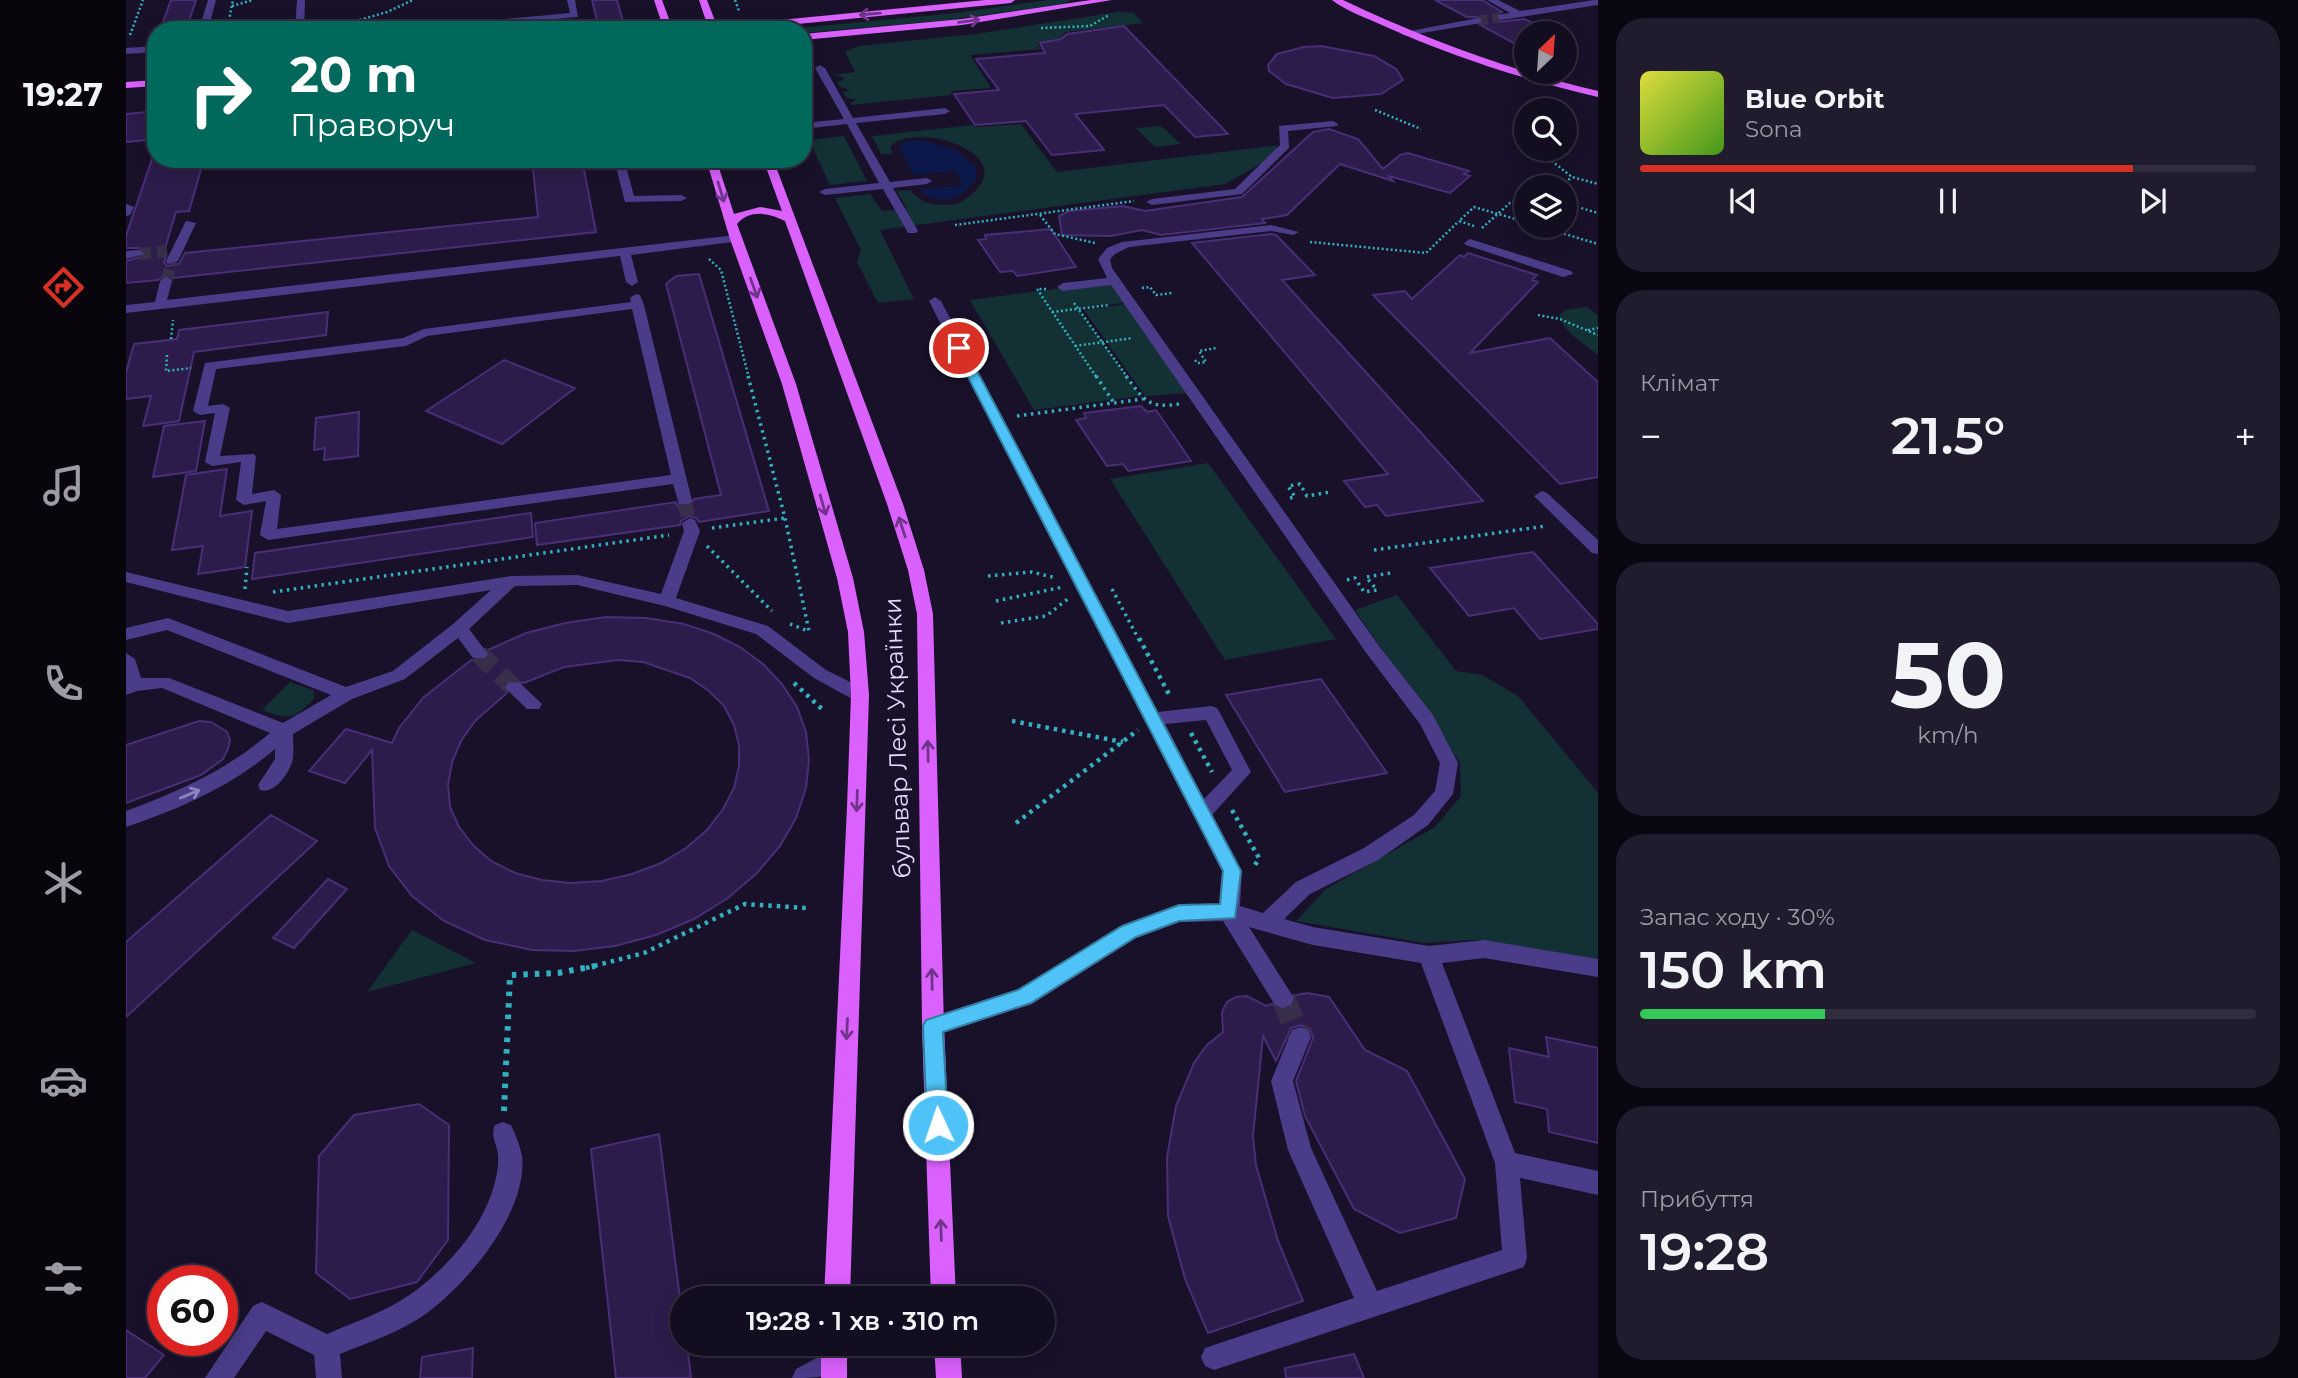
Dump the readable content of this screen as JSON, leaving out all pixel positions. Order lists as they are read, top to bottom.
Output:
{
  "streets": {
    "main road": ["бульвар Лесі Українки"]
  },
  "north": "top right",
  "page": {
    "tabs": "19:27",
    "turn": ["20 m", "Праворуч"],
    "song": ["Blue Orbit", "Sona"],
    "tile": [
      "Клімат",
      ["50", "km/h"],
      ["Запас ходу · 30%", "150 km"],
      ["Прибуття", "19:28"]
    ],
    "heat": ["−", "21.5°", "+"],
    "limit": "60",
    "trip": "19:28 · 1 хв · 310 m"
  }
}
